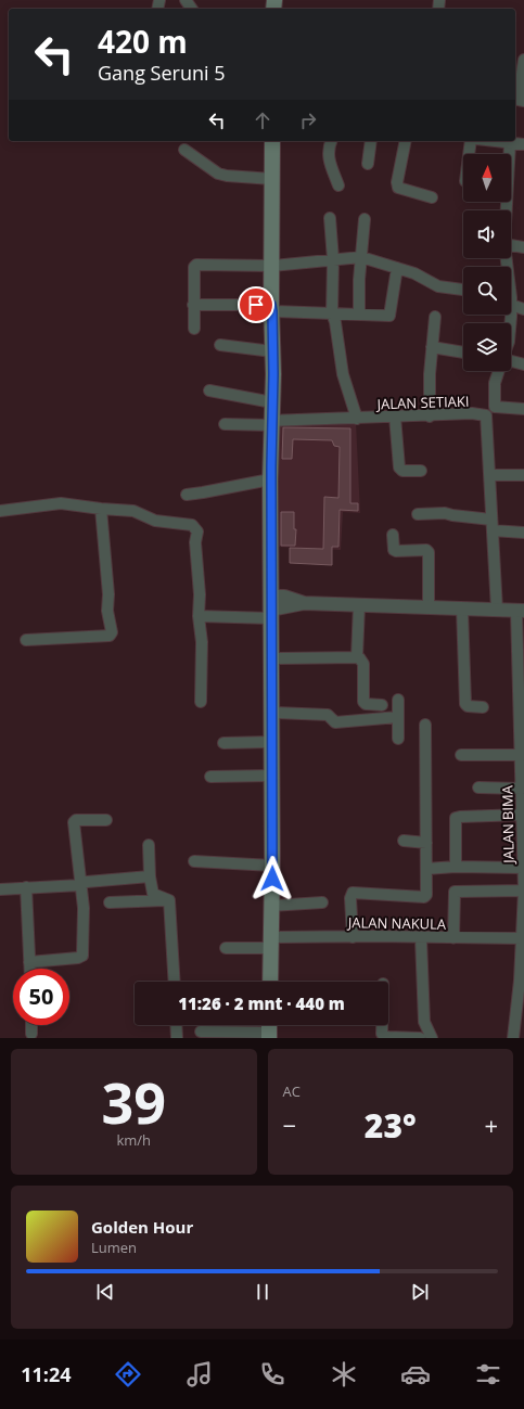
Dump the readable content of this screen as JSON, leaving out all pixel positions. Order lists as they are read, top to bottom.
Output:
{
  "streets": {
    "street": ["JALAN SETIAKI", "JALAN BIMA", "JALAN NAKULA"]
  },
  "crossings": [
    ["JALAN BIMA", "JALAN NAKULA"]
  ],
  "north": "top",
  "page": {
    "turn": ["420 m", "Gang Seruni 5"],
    "limit": "50",
    "trip": "11:26 · 2 mnt · 440 m",
    "tile": [
      ["39", "km/h"],
      "AC"
    ],
    "heat": ["−", "23°", "+"],
    "song": ["Golden Hour", "Lumen"],
    "tabs": "11:24"
  }
}
